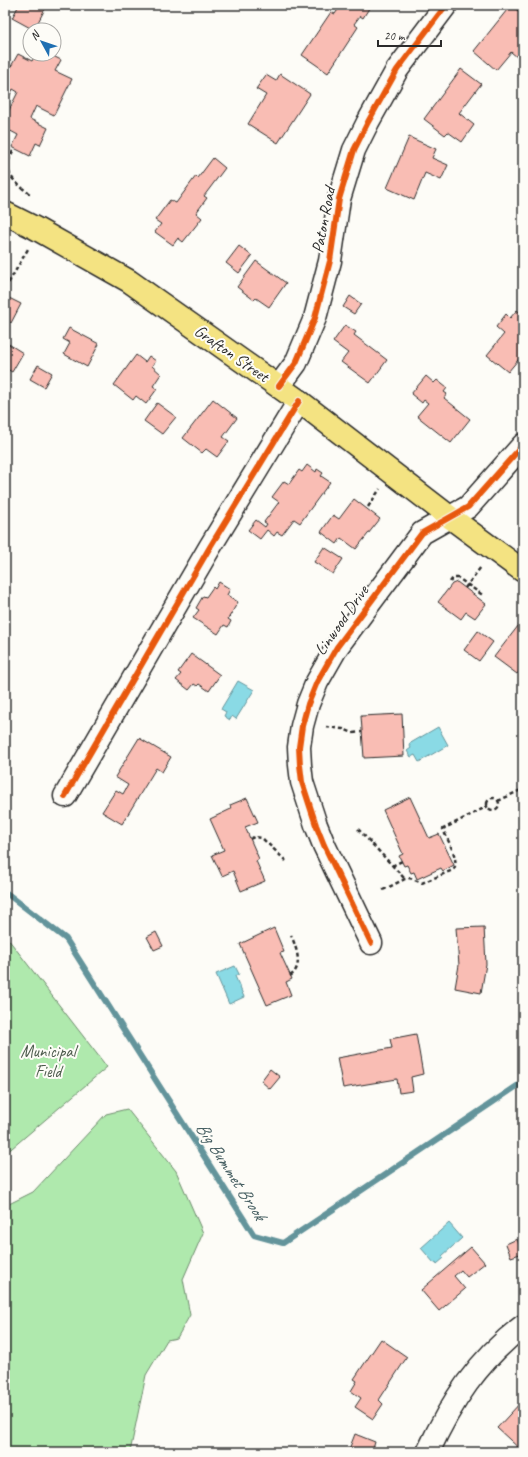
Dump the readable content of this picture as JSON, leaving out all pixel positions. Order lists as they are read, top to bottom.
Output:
{
  "streets": {
    "main road": ["Grafton Street"],
    "street": ["Paton Road", "Linwood Drive"]
  },
  "crossings": [
    ["Paton Road", "Grafton Street"],
    ["Grafton Street", "Linwood Drive"]
  ],
  "water": ["Big Bummet Brook"],
  "parks": ["Municipal Field"],
  "scale_bar": "20 m",
  "north": "top left"
}
